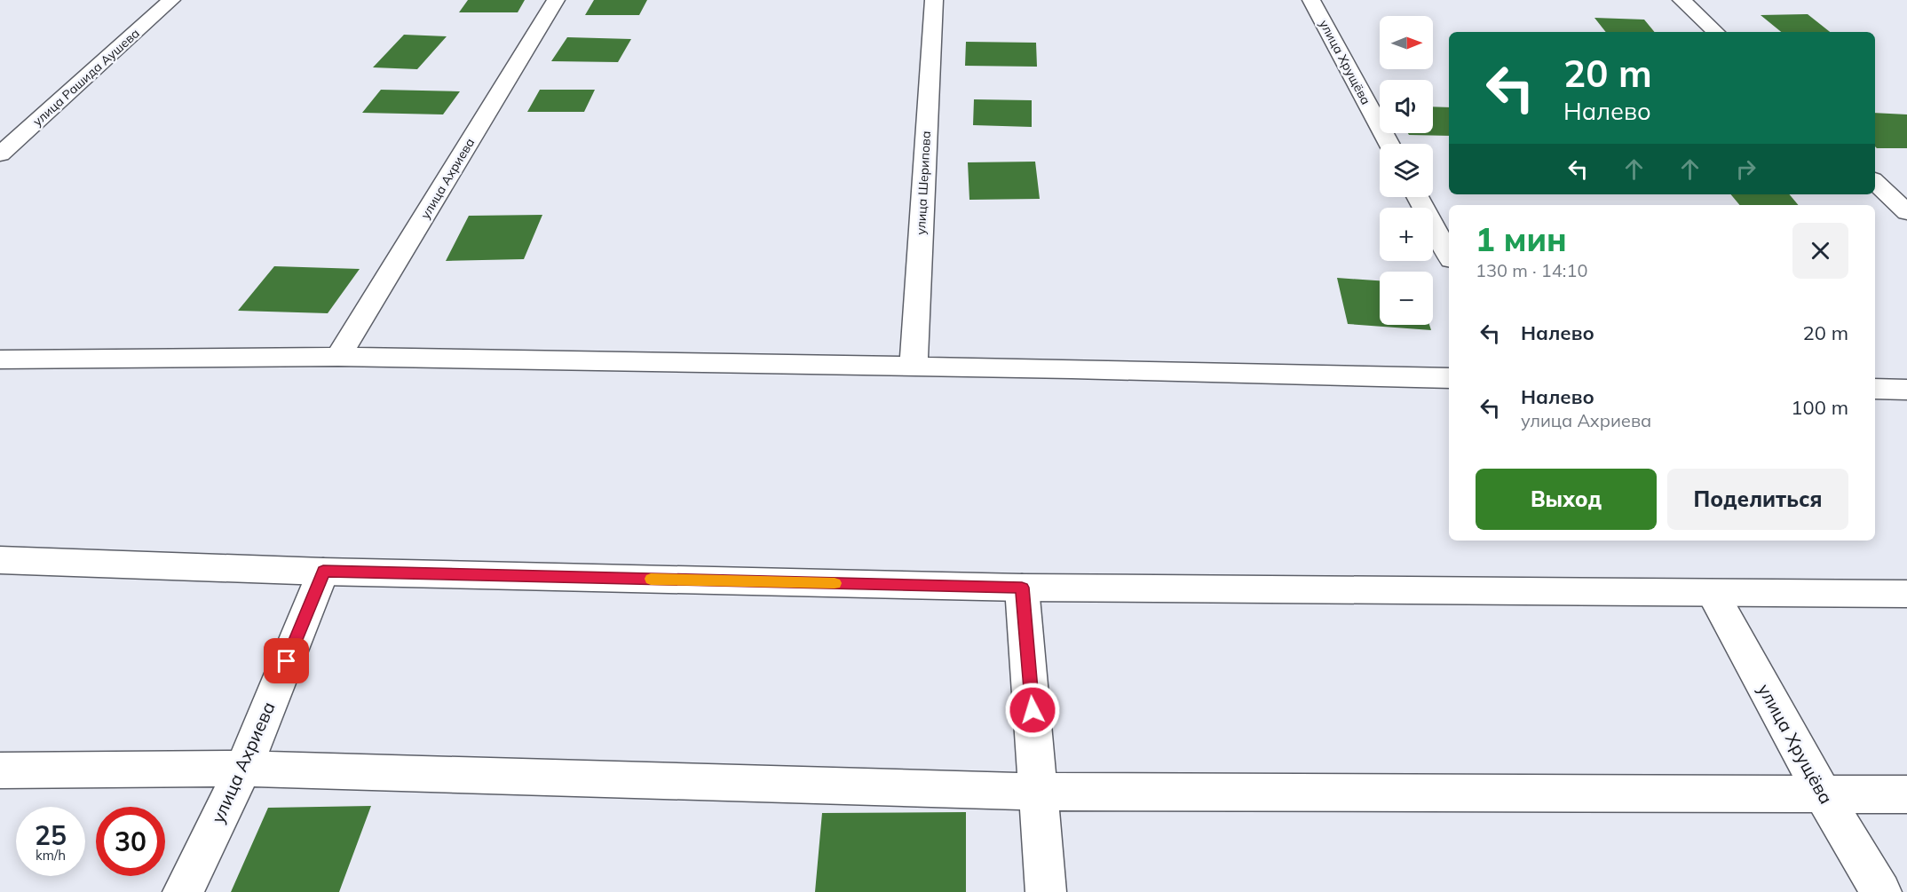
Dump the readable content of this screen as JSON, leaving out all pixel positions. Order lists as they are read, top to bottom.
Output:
{
  "streets": {
    "street": [
      "улица Хрущёва",
      "улица Рашида Аушева",
      "улица Ахриева",
      "улица Шерипова"
    ]
  },
  "north": "right",
  "page": {
    "map_buttons": ["+", "−"],
    "turn": ["20 m", "Налево"],
    "heading": ["1 мин", "130 m · 14:10"],
    "list": [
      {
        "name": "Налево",
        "value": "20 m"
      },
      {
        "name": "Налево",
        "note": "улица Ахриева",
        "value": "100 m"
      }
    ],
    "buttons": ["Выход", "Поделиться"],
    "speed": "25 km/h",
    "limit": "30"
  }
}
